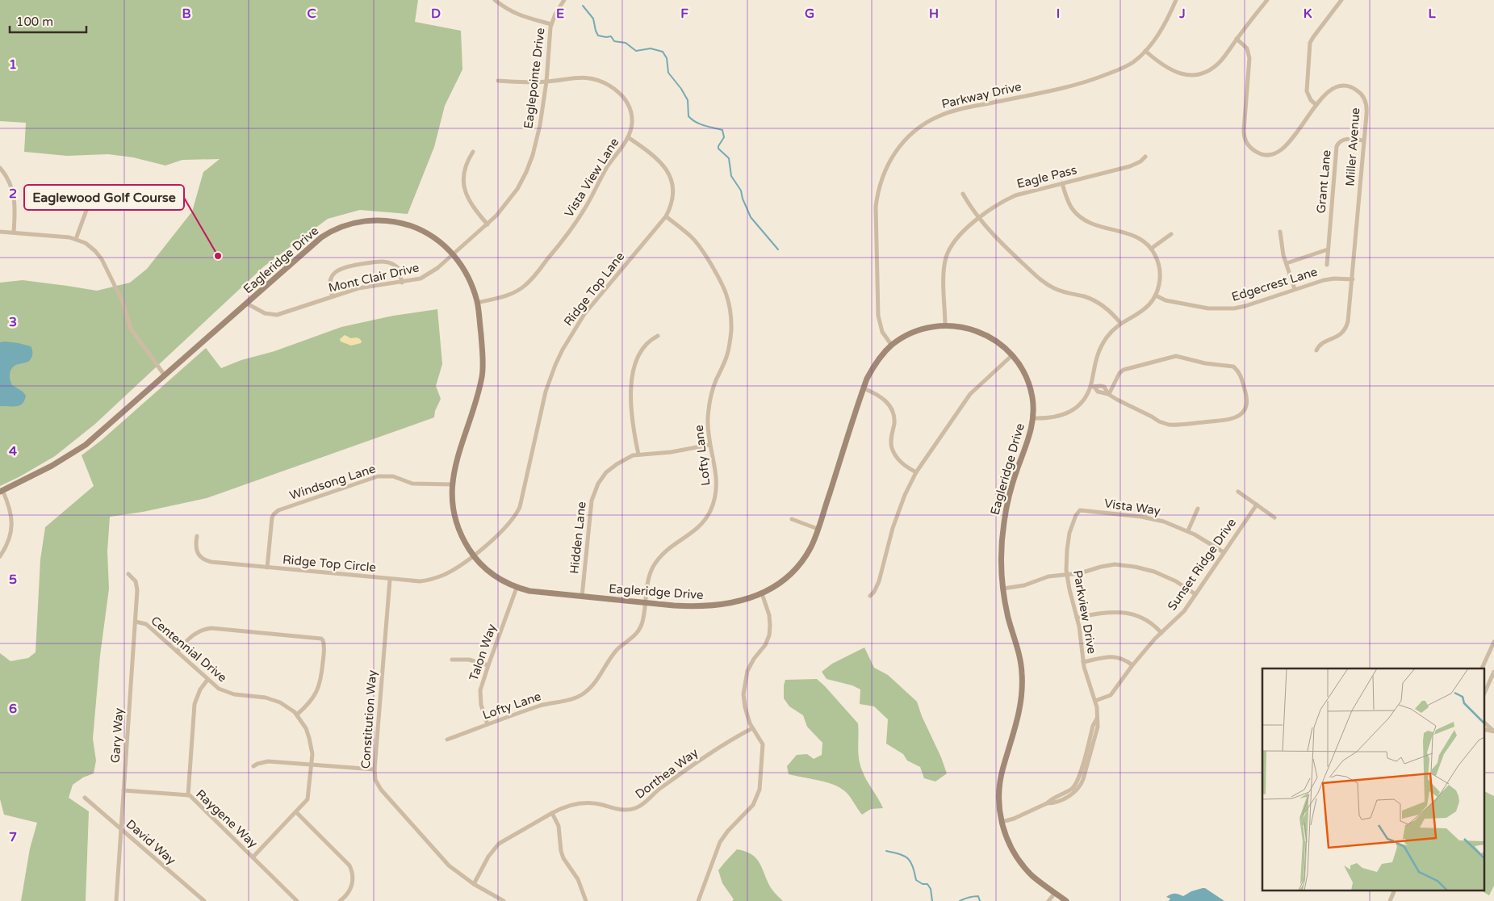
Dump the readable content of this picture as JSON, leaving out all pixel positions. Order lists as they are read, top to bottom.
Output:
{
  "streets": {
    "main road": ["Eagleridge Drive"],
    "street": [
      "Eaglepointe Drive",
      "Parkway Drive",
      "Miller Avenue",
      "Eagle Pass",
      "Vista View Lane",
      "Grant Lane",
      "Mont Clair Drive",
      "Edgecrest Lane",
      "Ridge Top Lane",
      "Lofty Lane",
      "Windsong Lane",
      "Vista Way",
      "Hidden Lane",
      "Ridge Top Circle",
      "Sunset Ridge Drive",
      "Parkview Drive",
      "Centennial Drive",
      "Talon Way",
      "Constitution Way",
      "Gary Way",
      "Dorthea Way",
      "Raygene Way",
      "David Way"
    ]
  },
  "crossings": [
    ["Eaglepointe Drive", "Vista View Lane"],
    ["Eaglepointe Drive", "Eagleridge Drive"],
    ["Eaglepointe Drive", "Mont Clair Drive"],
    ["Parkway Drive", "Eagleridge Drive"],
    ["Miller Avenue", "Grant Lane"],
    ["Miller Avenue", "Edgecrest Lane"],
    ["Eagle Pass", "Eagleridge Drive"],
    ["Vista View Lane", "Eagleridge Drive"],
    ["Vista View Lane", "Ridge Top Lane"],
    ["Eagleridge Drive", "Mont Clair Drive"],
    ["Eagleridge Drive", "Ridge Top Lane"],
    ["Eagleridge Drive", "Lofty Lane"],
    ["Eagleridge Drive", "Windsong Lane"],
    ["Eagleridge Drive", "Hidden Lane"],
    ["Eagleridge Drive", "Ridge Top Circle"],
    ["Eagleridge Drive", "Parkview Drive"],
    ["Eagleridge Drive", "Talon Way"],
    ["Ridge Top Lane", "Lofty Lane"],
    ["Ridge Top Lane", "Ridge Top Circle"],
    ["Lofty Lane", "Hidden Lane"],
    ["Lofty Lane", "Talon Way"],
    ["Windsong Lane", "Ridge Top Circle"],
    ["Vista Way", "Sunset Ridge Drive"],
    ["Vista Way", "Parkview Drive"],
    ["Ridge Top Circle", "Constitution Way"],
    ["Sunset Ridge Drive", "Parkview Drive"],
    ["Centennial Drive", "Gary Way"],
    ["Centennial Drive", "Raygene Way"],
    ["Constitution Way", "Dorthea Way"],
    ["Gary Way", "Raygene Way"],
    ["Gary Way", "David Way"]
  ],
  "places": ["Eaglewood Golf Course"],
  "scale_bar": "100 m",
  "grid": {
    "columns": [
      "B",
      "C",
      "D",
      "E",
      "F",
      "G",
      "H",
      "I",
      "J",
      "K",
      "L"
    ],
    "rows": [
      "1",
      "2",
      "3",
      "4",
      "5",
      "6",
      "7"
    ]
  }
}
